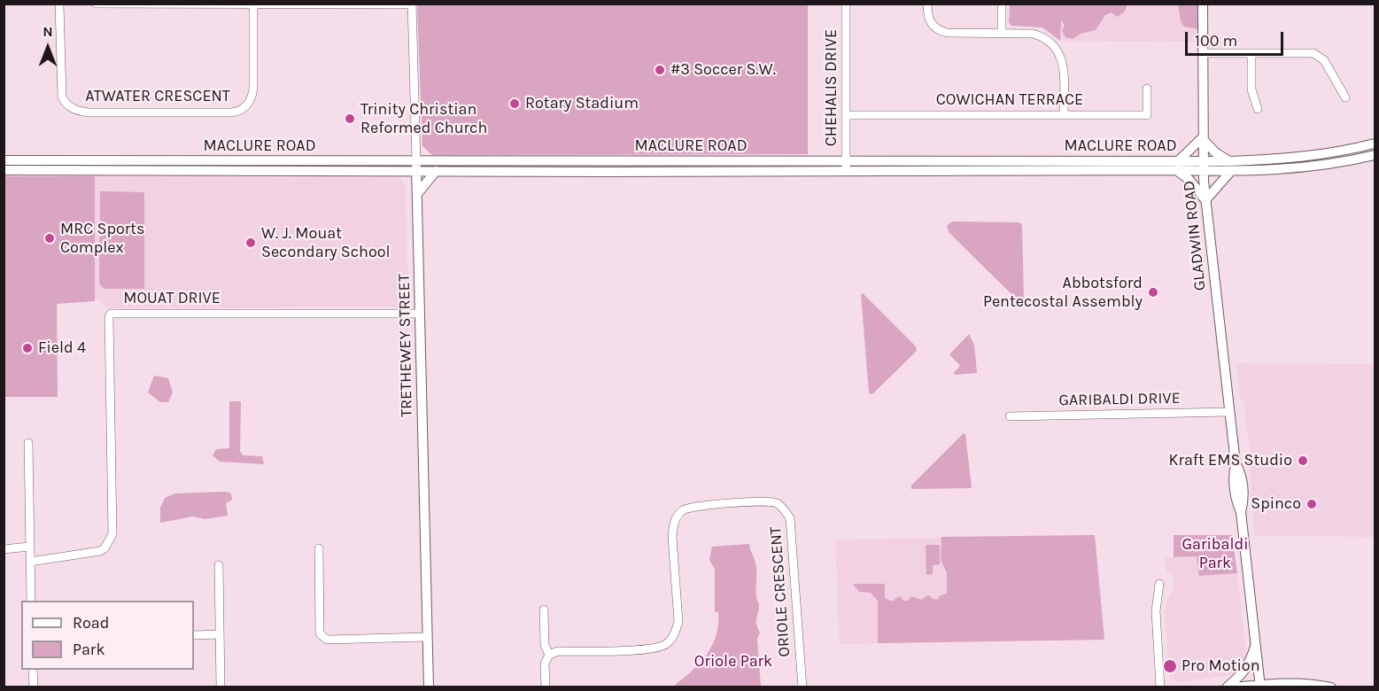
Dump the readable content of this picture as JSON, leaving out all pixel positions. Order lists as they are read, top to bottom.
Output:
{
  "streets": {
    "main road": ["MACLURE ROAD", "GLADWIN ROAD", "TRETHEWEY STREET"],
    "street": [
      "CHEHALIS DRIVE",
      "ATWATER CRESCENT",
      "COWICHAN TERRACE",
      "MOUAT DRIVE",
      "GARIBALDI DRIVE",
      "ORIOLE CRESCENT"
    ]
  },
  "crossings": [
    ["CHEHALIS DRIVE", "COWICHAN TERRACE"],
    ["CHEHALIS DRIVE", "MACLURE ROAD"],
    ["MACLURE ROAD", "GLADWIN ROAD"],
    ["MACLURE ROAD", "TRETHEWEY STREET"],
    ["GLADWIN ROAD", "GARIBALDI DRIVE"],
    ["MOUAT DRIVE", "TRETHEWEY STREET"]
  ],
  "parks": ["Garibaldi Park", "Oriole Park"],
  "places": [
    "#3 Soccer S.W.",
    "Rotary Stadium",
    "Trinity Christian Reformed Church",
    "MRC Sports Complex",
    "W. J. Mouat Secondary School",
    "Abbotsford Pentecostal Assembly",
    "Field 4",
    "Kraft EMS Studio",
    "Spinco",
    "Pro Motion"
  ],
  "legend": ["Road", "Park"],
  "scale_bar": "100 m",
  "north": "top"
}
